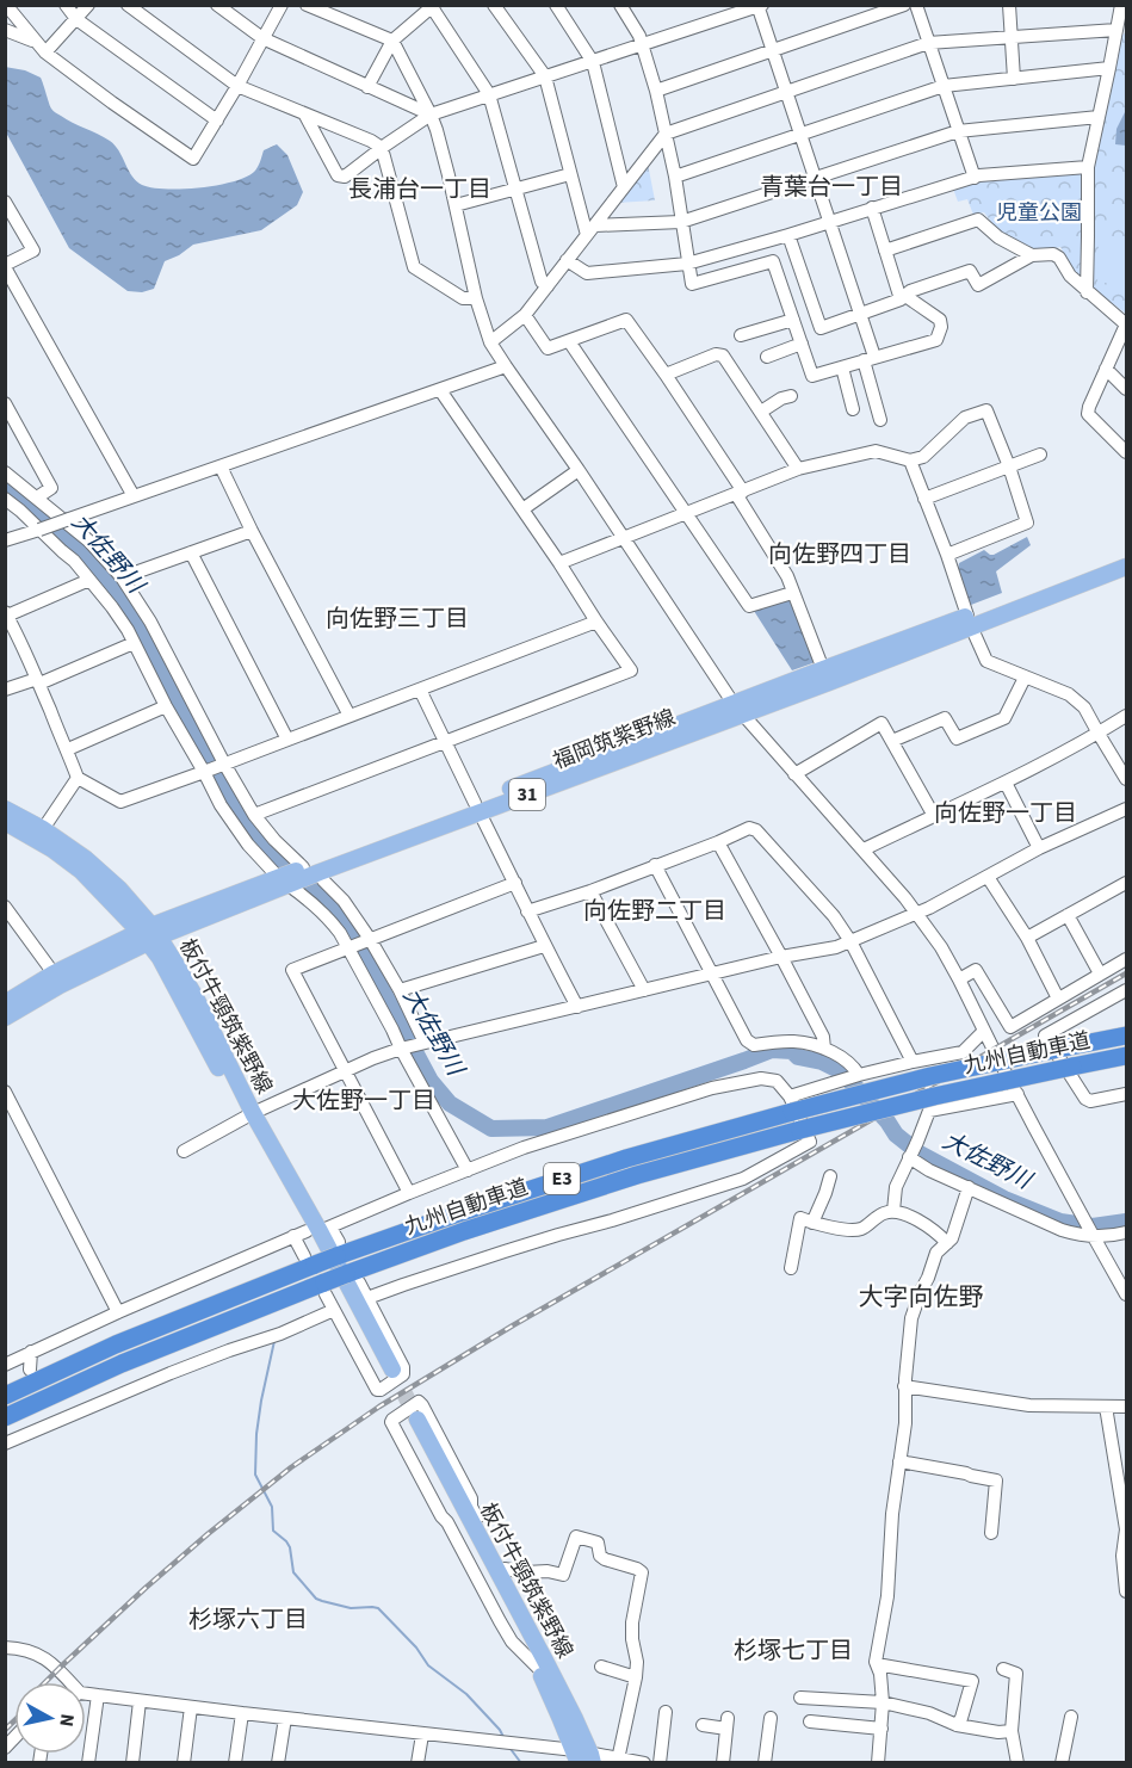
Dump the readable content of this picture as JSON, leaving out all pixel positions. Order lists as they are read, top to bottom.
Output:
{
  "streets": {
    "highway": ["九州自動車道", "E3"],
    "main road": ["福岡筑紫野線", "31", "板付牛頸筑紫野線"]
  },
  "crossings": [
    ["福岡筑紫野線", "板付牛頸筑紫野線"]
  ],
  "districts": [
    "青葉台一丁目",
    "長浦台一丁目",
    "向佐野四丁目",
    "向佐野三丁目",
    "向佐野一丁目",
    "向佐野二丁目",
    "大佐野一丁目",
    "大字向佐野",
    "杉塚六丁目",
    "杉塚七丁目"
  ],
  "water": ["大佐野川"],
  "parks": ["児童公園"],
  "north": "right"
}
